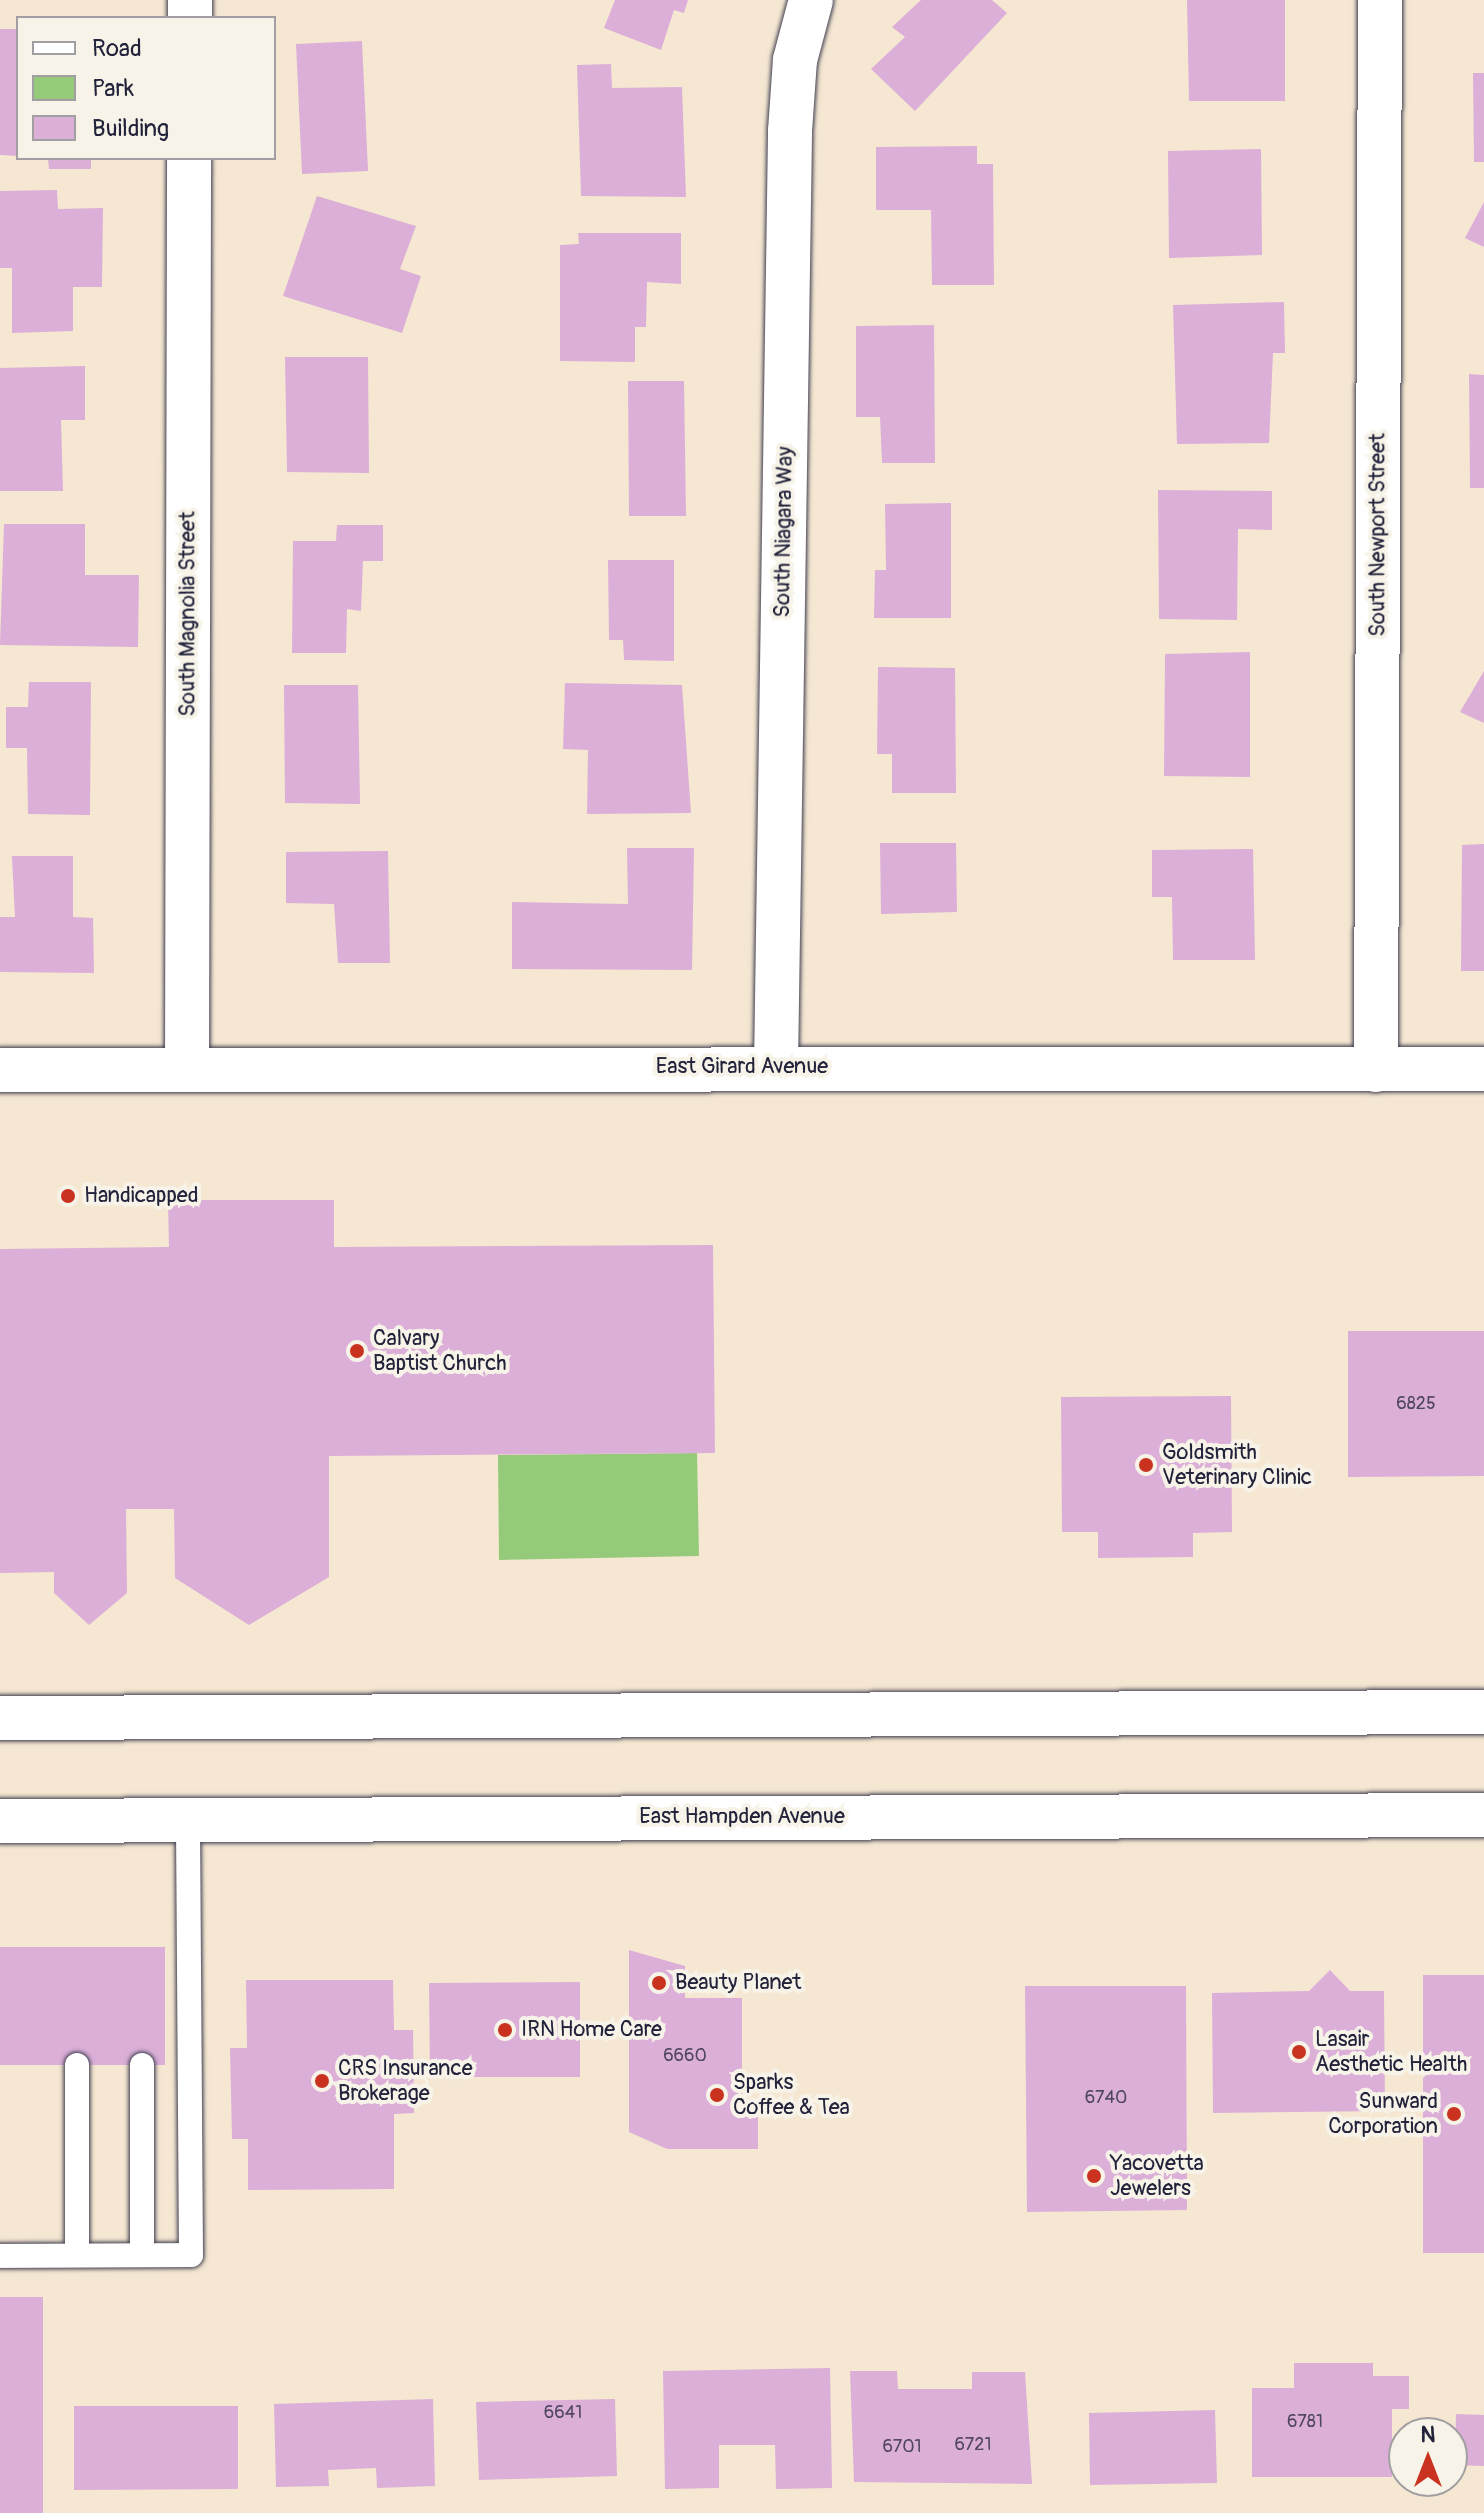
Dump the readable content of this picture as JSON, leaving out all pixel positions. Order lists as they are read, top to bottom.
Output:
{
  "streets": {
    "street": [
      "South Niagara Way",
      "South Newport Street",
      "South Magnolia Street",
      "East Girard Avenue",
      "East Hampden Avenue"
    ]
  },
  "crossings": [
    ["South Niagara Way", "East Girard Avenue"],
    ["South Newport Street", "East Girard Avenue"],
    ["South Magnolia Street", "East Girard Avenue"]
  ],
  "places": [
    "Handicapped",
    "Calvary Baptist Church",
    "Goldsmith Veterinary Clinic",
    "Beauty Planet",
    "IRN Home Care",
    "Lasair Aesthetic Health",
    "CRS Insurance Brokerage",
    "Sparks Coffee & Tea",
    "Sunward Corporation",
    "Yacovetta Jewelers"
  ],
  "house_numbers": [
    "6825",
    "6660",
    "6740",
    "6641",
    "6781",
    "6721",
    "6701"
  ],
  "legend": ["Road", "Park", "Building"],
  "north": "top"
}
